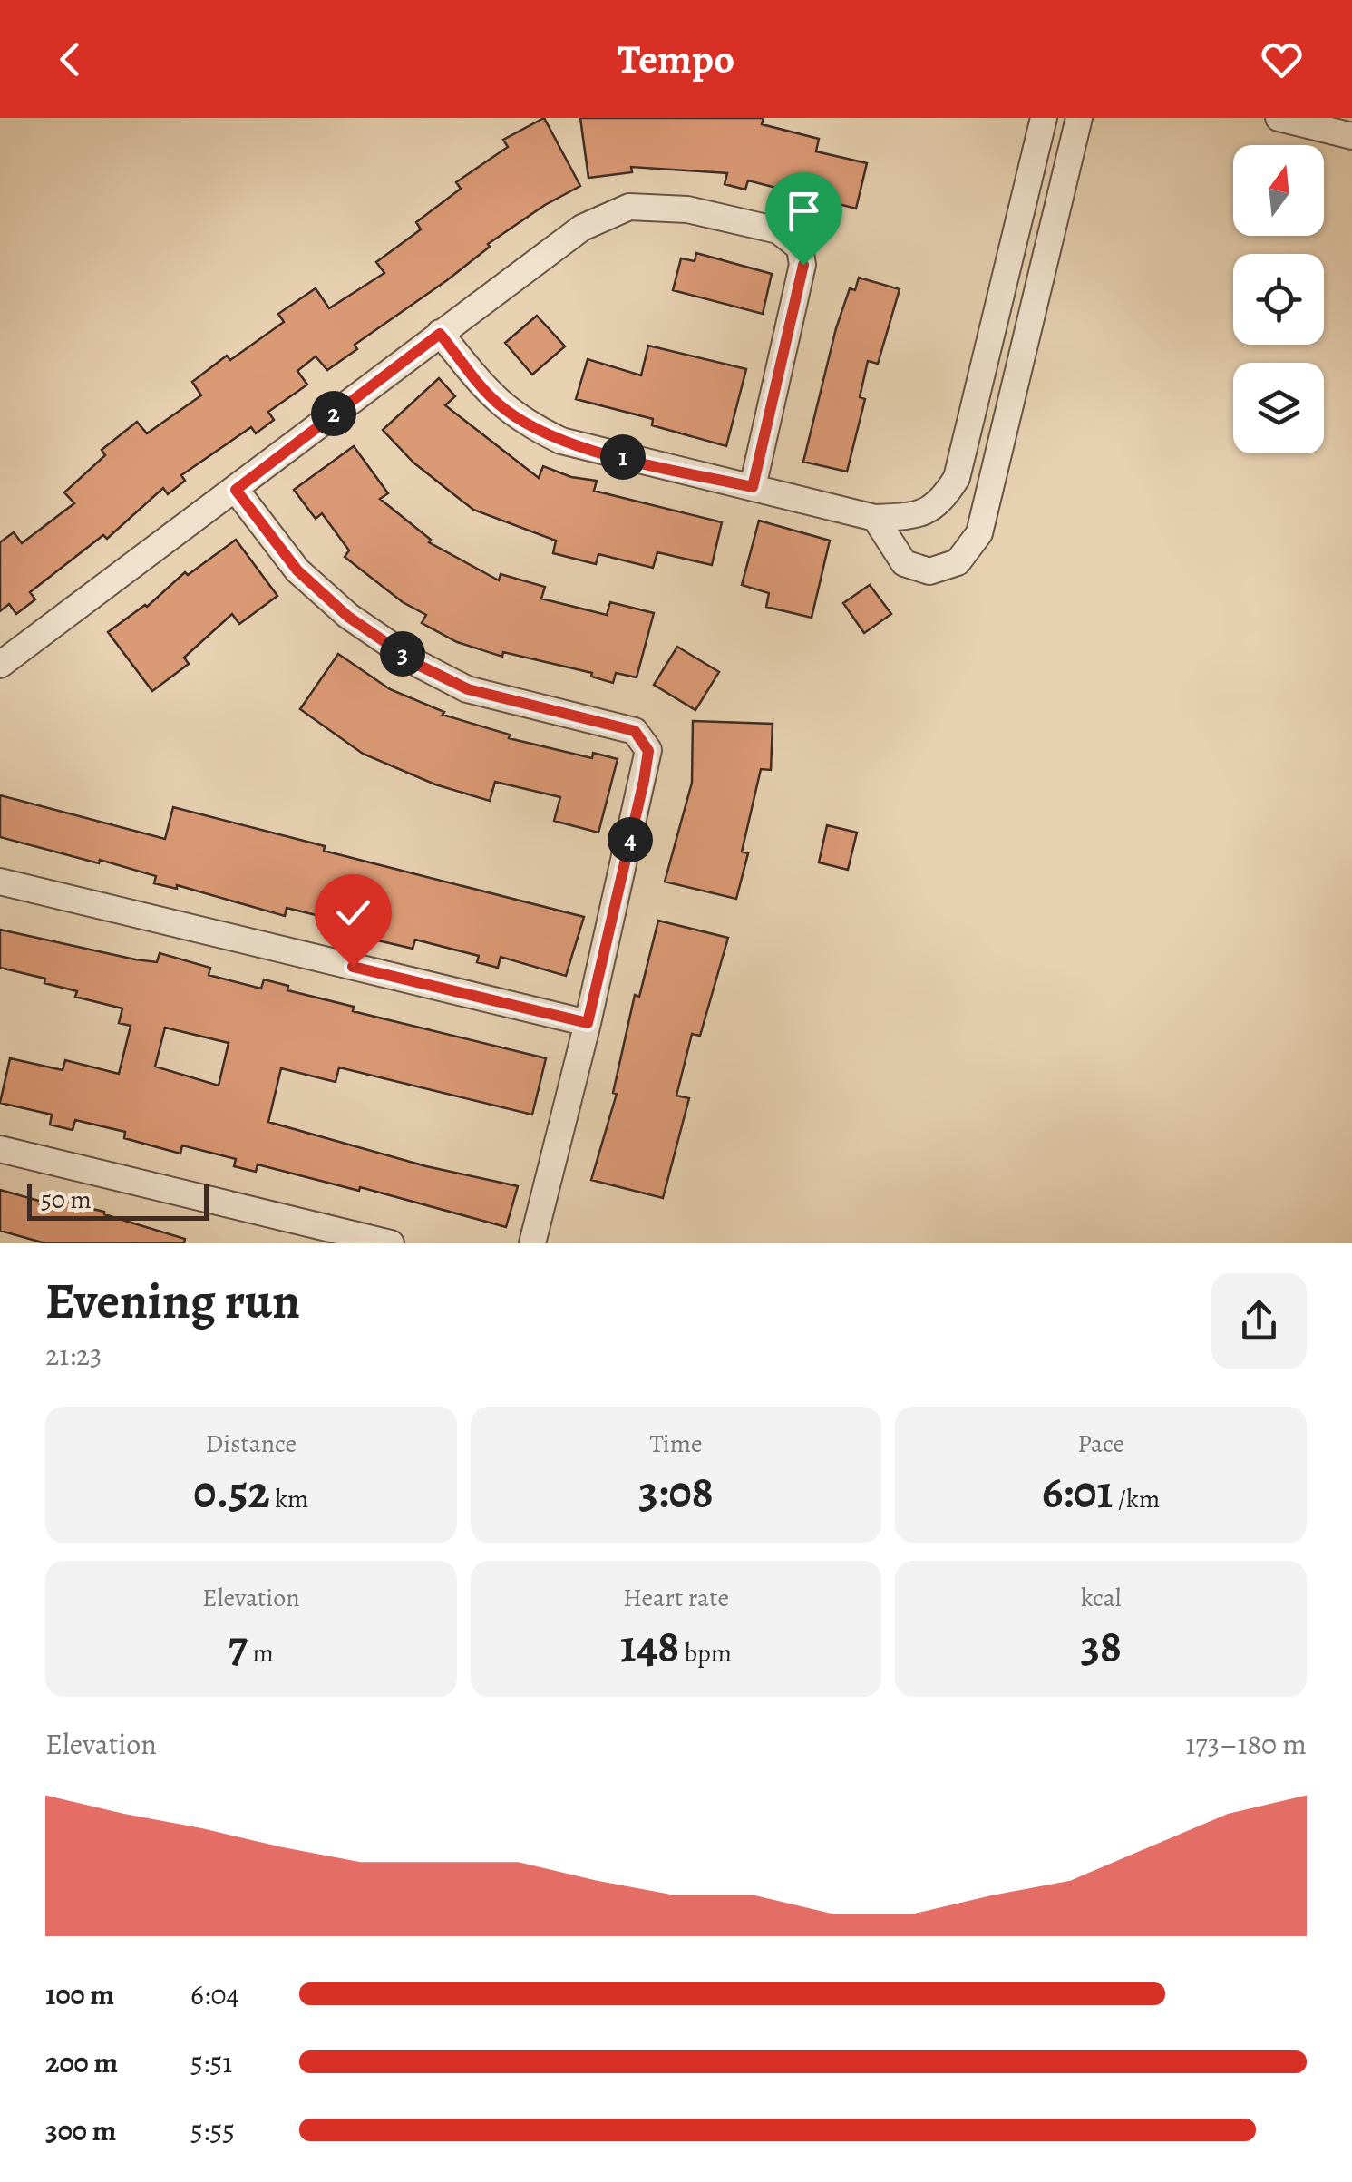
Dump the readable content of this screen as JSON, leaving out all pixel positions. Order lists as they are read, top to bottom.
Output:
{
  "scale_bar": "50 m",
  "north": "top",
  "page": {
    "header": "Tempo",
    "pins": [
      "2",
      "1",
      "3",
      "4"
    ],
    "scale": "50 m",
    "heading": ["Evening run", "21:23"],
    "stats": [
      ["Distance", "0.52 km"],
      ["Time", "3:08"],
      ["Pace", "6:01 /km"],
      ["Elevation", "7 m"],
      ["Heart rate", "148 bpm"],
      ["kcal", "38"]
    ],
    "chart": ["Elevation", "173–180 m"],
    "list": [
      {
        "name": "100 m",
        "note": "6:04"
      },
      {
        "name": "200 m",
        "note": "5:51"
      },
      {
        "name": "300 m",
        "note": "5:55"
      }
    ]
  }
}
